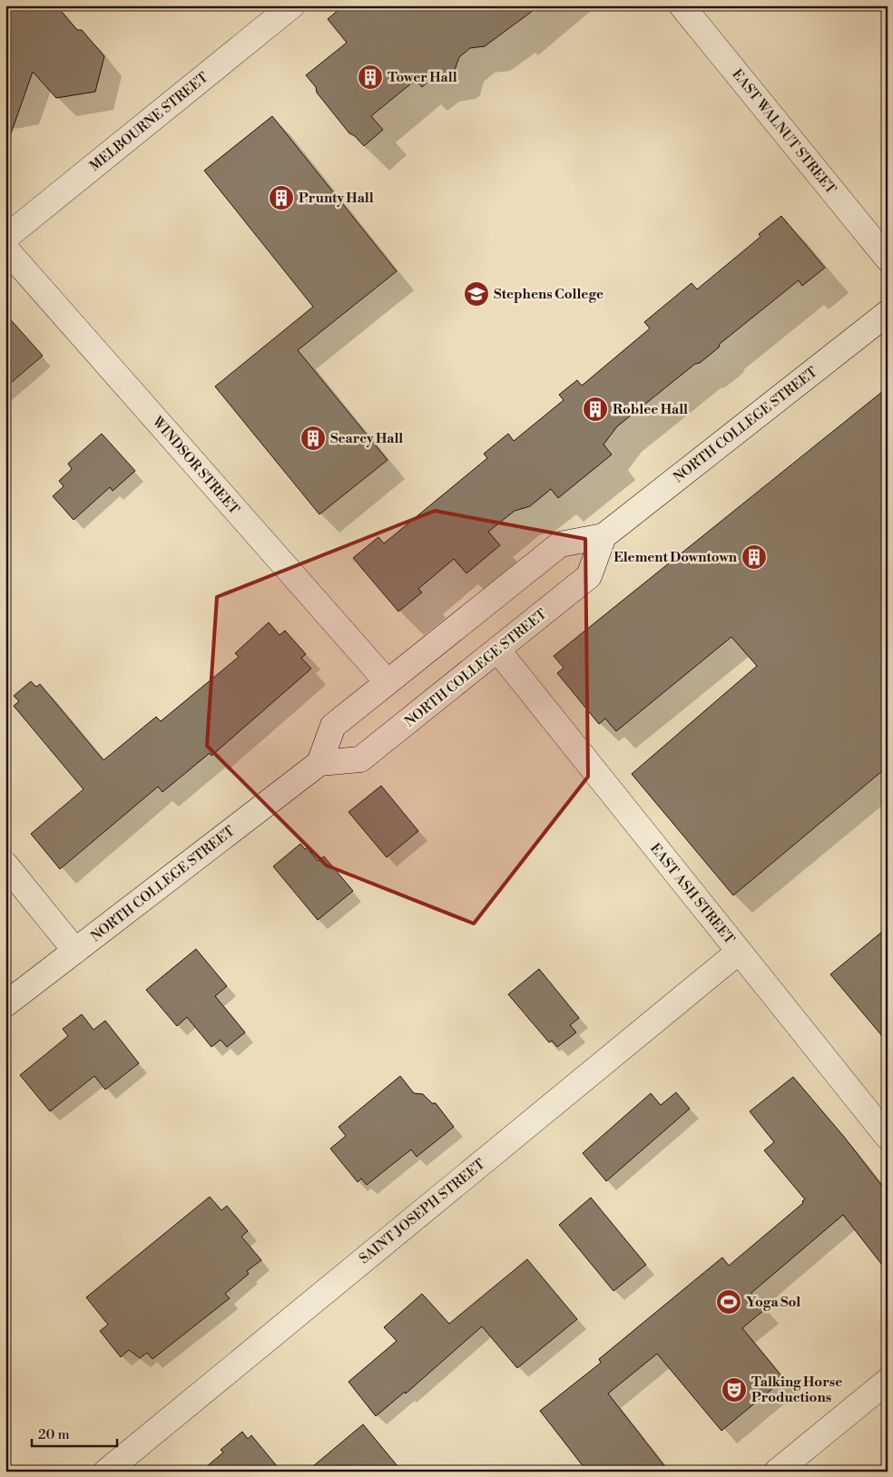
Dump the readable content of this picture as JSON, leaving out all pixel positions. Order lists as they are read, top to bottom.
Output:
{
  "streets": {
    "street": [
      "MELBOURNE STREET",
      "EAST WALNUT STREET",
      "NORTH COLLEGE STREET",
      "WINDSOR STREET",
      "EAST ASH STREET",
      "SAINT JOSEPH STREET"
    ]
  },
  "crossings": [
    ["NORTH COLLEGE STREET", "WINDSOR STREET"],
    ["NORTH COLLEGE STREET", "EAST ASH STREET"],
    ["EAST ASH STREET", "SAINT JOSEPH STREET"]
  ],
  "places": {
    "building": [
      "Tower Hall",
      "Prunty Hall",
      "Roblee Hall",
      "Searcy Hall",
      "Element Downtown"
    ],
    "school or university": ["Stephens College"],
    "sports": ["Yoga Sol"],
    "theatre": ["Talking Horse Productions"]
  },
  "scale_bar": "20 m"
}
